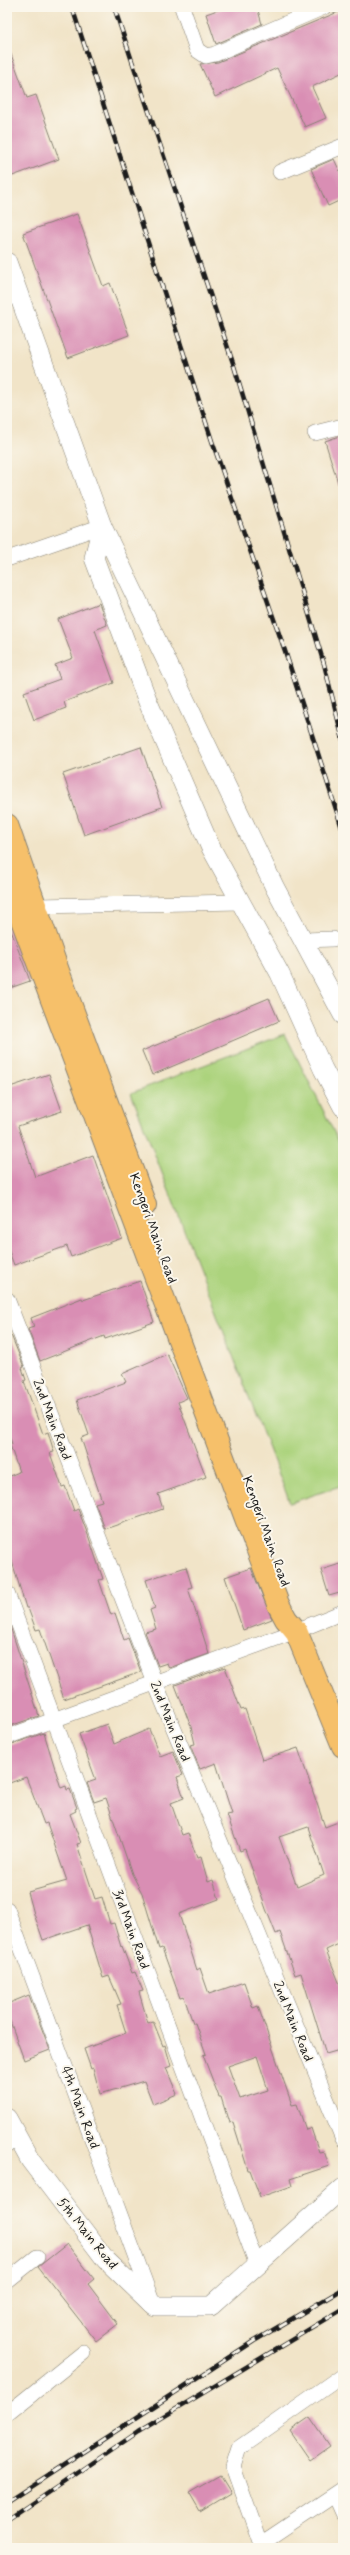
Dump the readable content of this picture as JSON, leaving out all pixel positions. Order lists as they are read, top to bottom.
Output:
{
  "streets": {
    "main road": ["Kengeri Main Road"],
    "street": [
      "2nd Main Road",
      "3rd Main Road",
      "4th Main Road",
      "5th Main Road"
    ]
  },
  "crossings": [
    ["4th Main Road", "5th Main Road"]
  ]
}
